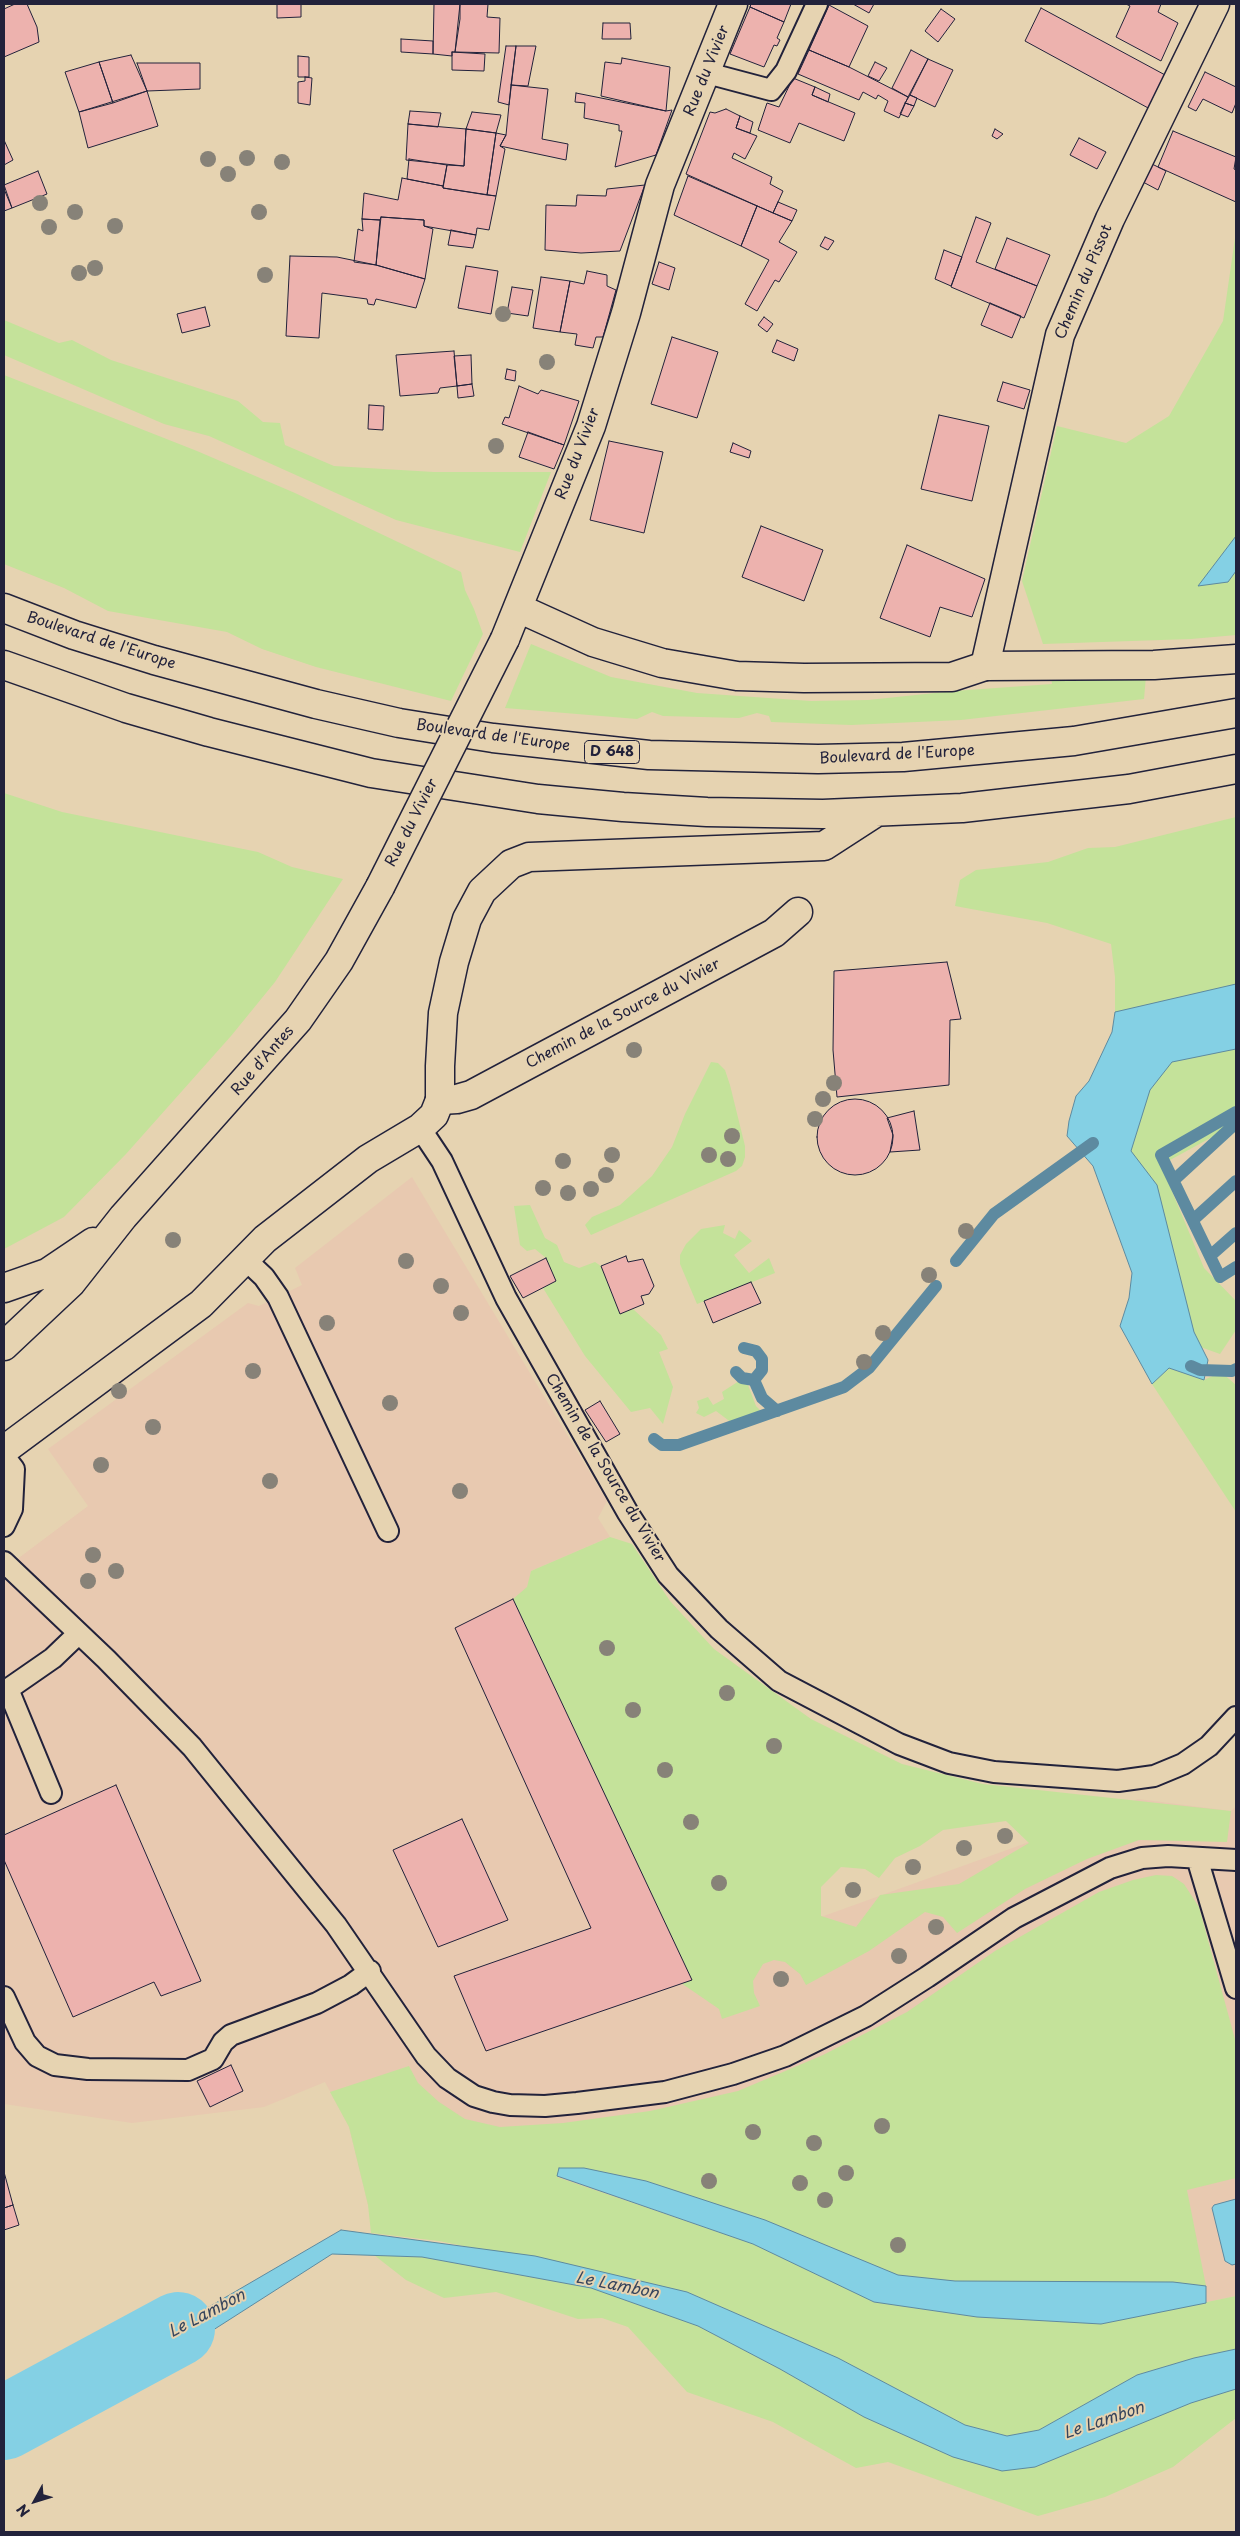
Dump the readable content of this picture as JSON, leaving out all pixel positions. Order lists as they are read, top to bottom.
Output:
{
  "streets": {
    "main road": [
      "Rue du Vivier",
      "Chemin du Pissot",
      "Boulevard de l'Europe",
      "D 648",
      "Chemin de la Source du Vivier",
      "Rue d'Antes"
    ]
  },
  "crossings": [
    ["Rue du Vivier", "Rue d'Antes"]
  ],
  "water": ["Le Lambon"],
  "north": "bottom left"
}
